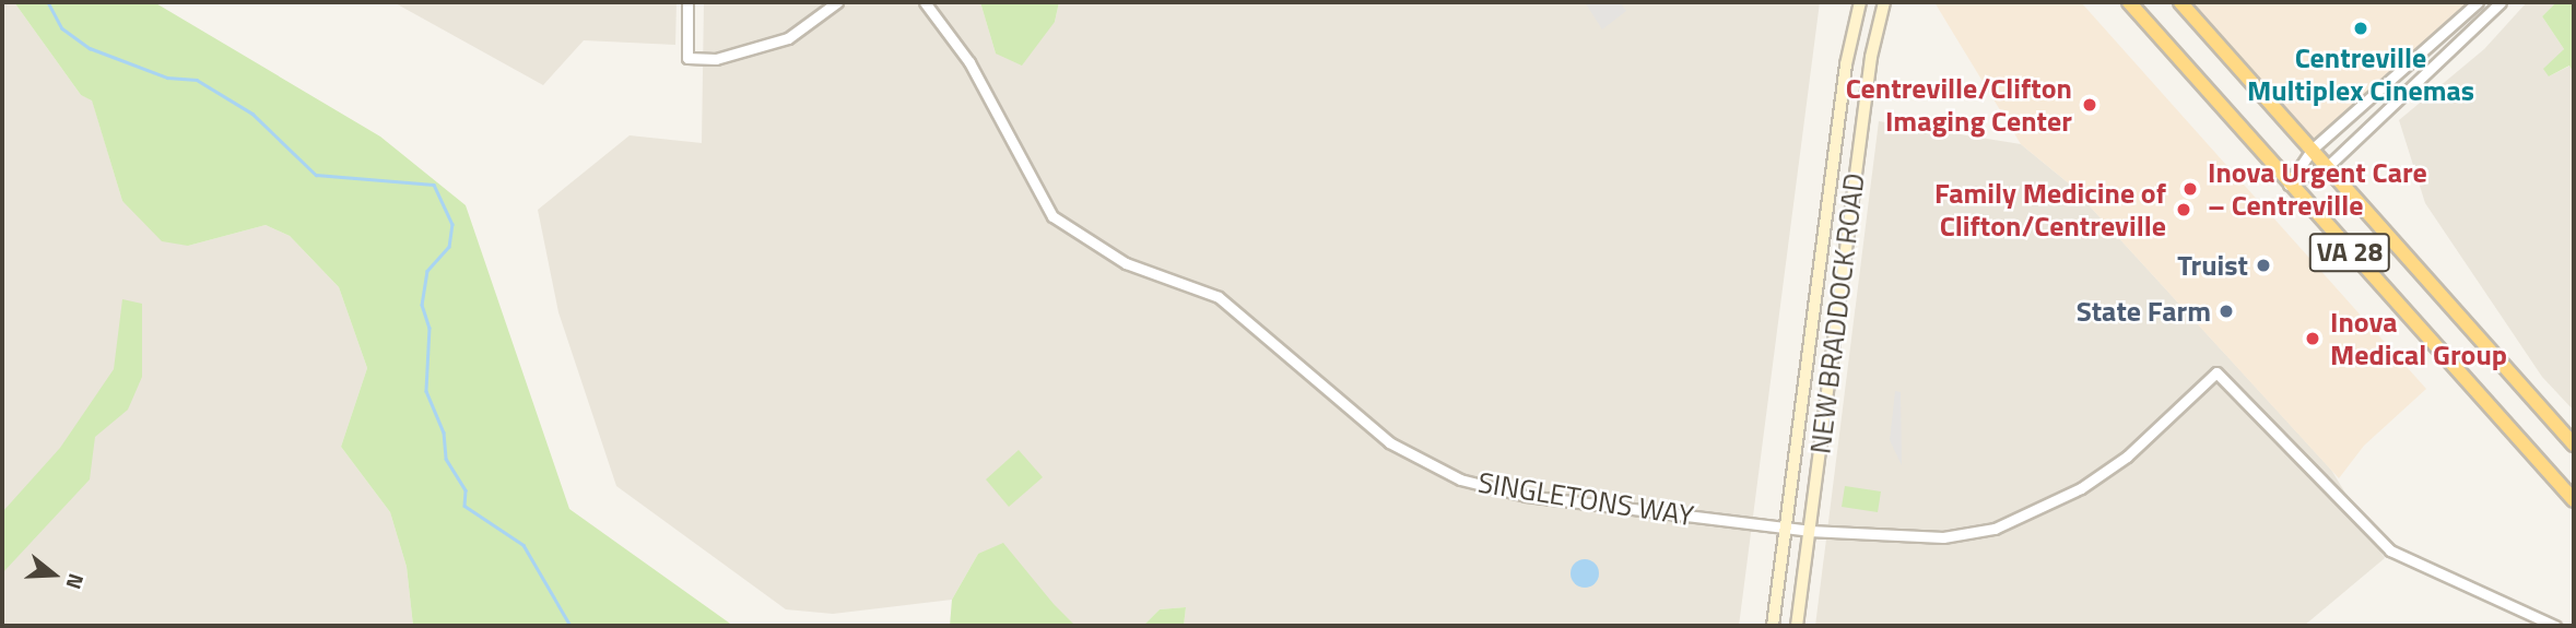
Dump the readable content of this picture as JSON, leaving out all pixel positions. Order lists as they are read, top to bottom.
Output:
{
  "streets": {
    "highway": ["VA 28"],
    "main road": ["NEW BRADDOCK ROAD"],
    "street": ["SINGLETONS WAY"]
  },
  "crossings": [
    ["NEW BRADDOCK ROAD", "SINGLETONS WAY"]
  ],
  "places": [
    "Centreville Multiplex Cinemas",
    "Centreville/Clifton Imaging Center",
    "Inova Urgent Care – Centreville",
    "Family Medicine of Clifton/Centreville",
    "Truist",
    "State Farm",
    "Inova Medical Group"
  ],
  "north": "right"
}
